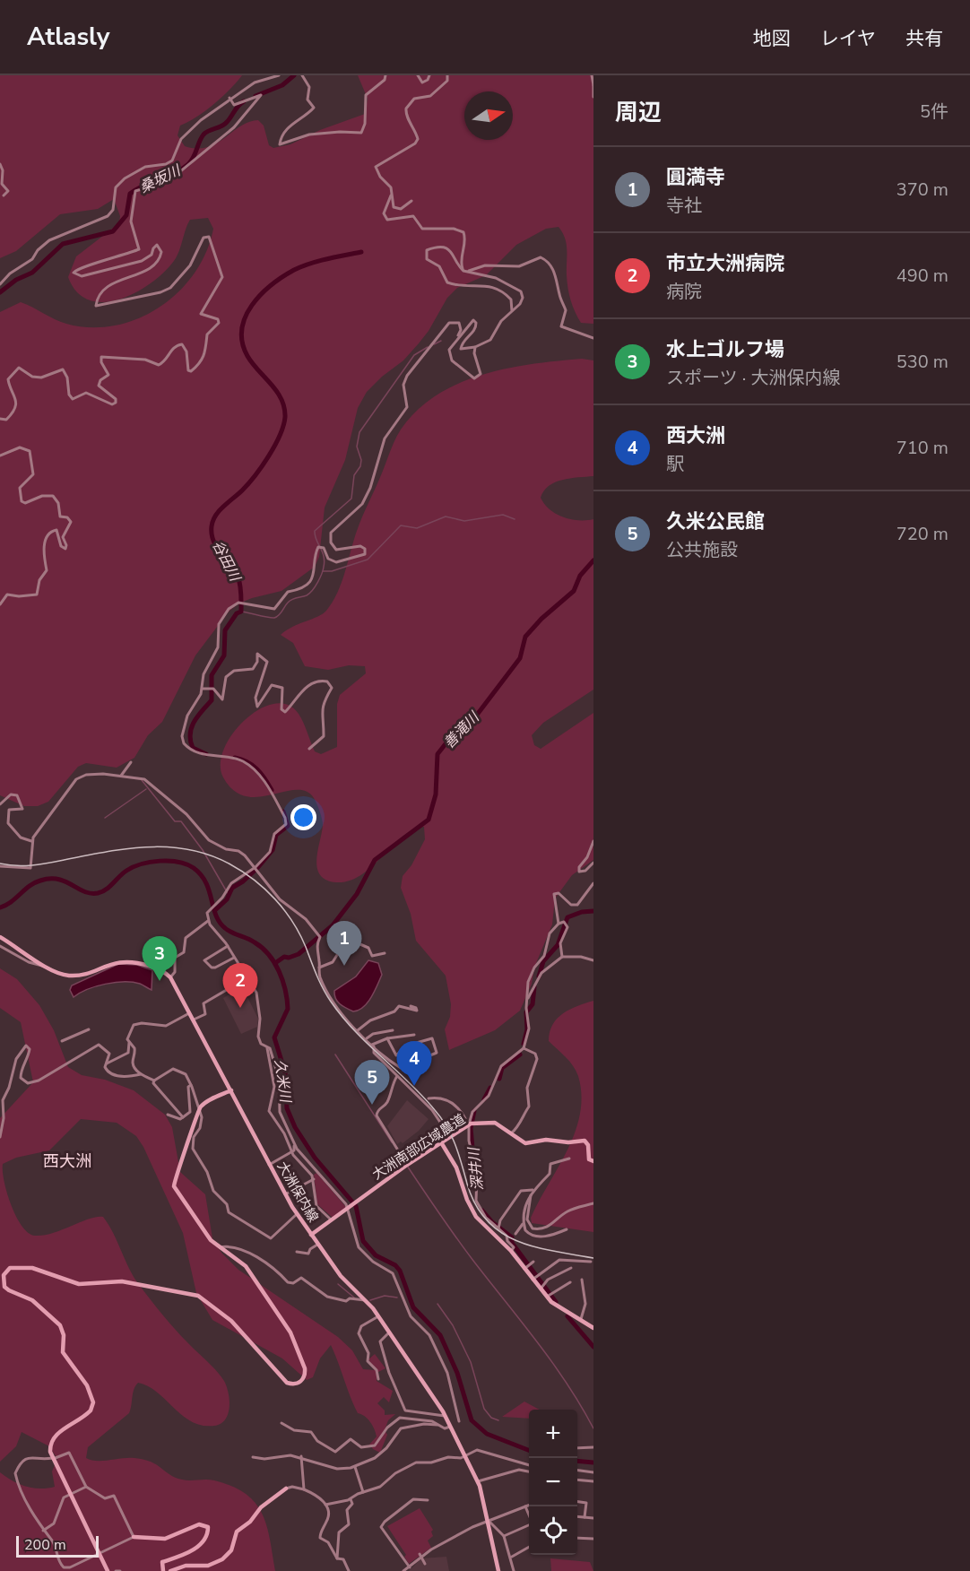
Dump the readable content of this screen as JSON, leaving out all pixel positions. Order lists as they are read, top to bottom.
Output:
{
  "streets": {
    "street": ["大洲南部広域農道", "大洲保内線"]
  },
  "crossings": [
    ["大洲南部広域農道", "大洲保内線"]
  ],
  "districts": ["西大洲"],
  "water": [
    "桑坂川",
    "谷田川",
    "善滝川",
    "久米川",
    "深井川"
  ],
  "scale_bar": "200 m",
  "north": "right",
  "page": {
    "header": "Atlasly",
    "nav": ["地図", "レイヤ", "共有"],
    "heading": ["周辺", "5件"],
    "list": [
      {
        "mark": "1",
        "name": "圓満寺",
        "note": "寺社",
        "value": "370 m"
      },
      {
        "mark": "2",
        "name": "市立大洲病院",
        "note": "病院",
        "value": "490 m"
      },
      {
        "mark": "3",
        "name": "水上ゴルフ場",
        "note": "スポーツ · 大洲保内線",
        "value": "530 m"
      },
      {
        "mark": "4",
        "name": "西大洲",
        "note": "駅",
        "value": "710 m"
      },
      {
        "mark": "5",
        "name": "久米公民館",
        "note": "公共施設",
        "value": "720 m"
      }
    ],
    "pins": [
      "1",
      "3",
      "2",
      "4",
      "5"
    ],
    "map_buttons": ["+", "−"],
    "scale": "200 m"
  }
}
